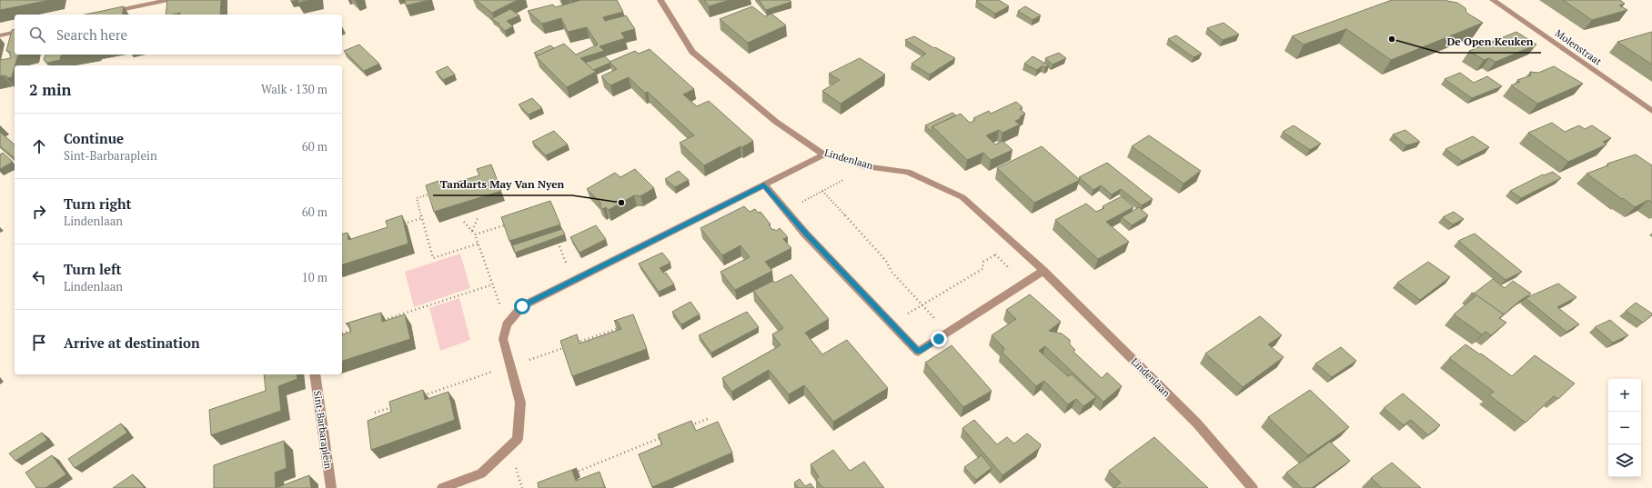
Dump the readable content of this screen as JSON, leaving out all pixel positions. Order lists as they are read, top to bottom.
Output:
{
  "streets": {
    "street": ["Molenstraat", "Lindenlaan", "Sint-Barbaraplein"]
  },
  "places": ["De Open Keuken", "Tandarts May Van Nyen"],
  "page": {
    "search": "Search here",
    "heading": ["2 min", "Walk · 130 m"],
    "list": [
      ["Continue", "Sint-Barbaraplein", "60 m"],
      ["Turn right", "Lindenlaan", "60 m"],
      ["Turn left", "Lindenlaan", "10 m"],
      "Arrive at destination"
    ],
    "map_buttons": ["+", "−"]
  }
}
